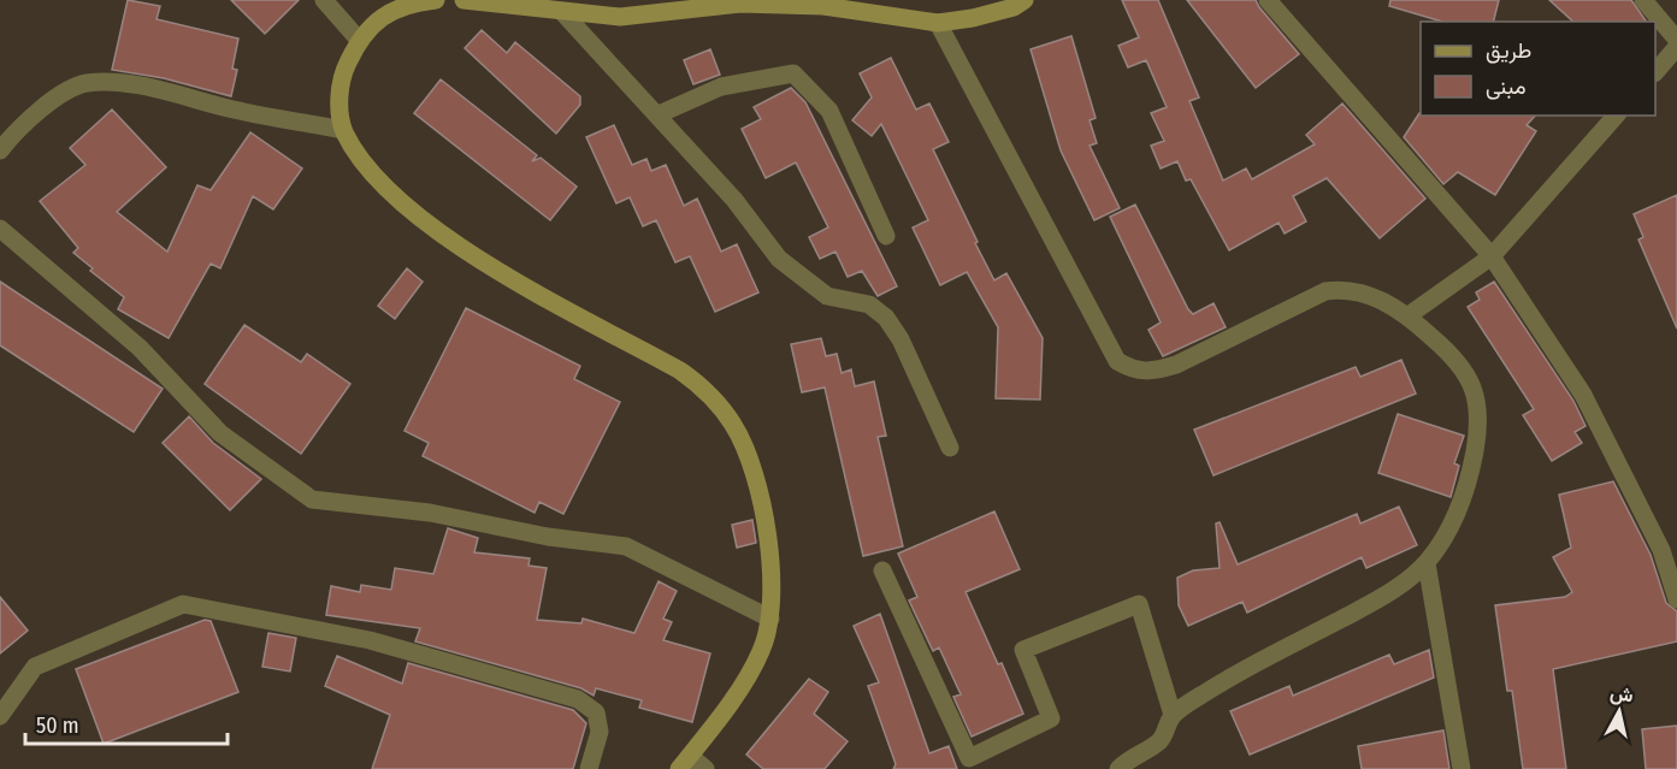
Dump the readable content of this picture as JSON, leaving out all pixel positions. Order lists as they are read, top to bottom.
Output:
{
  "legend": ["طريق", "مبنى"],
  "scale_bar": "50 m",
  "north": "top"
}
